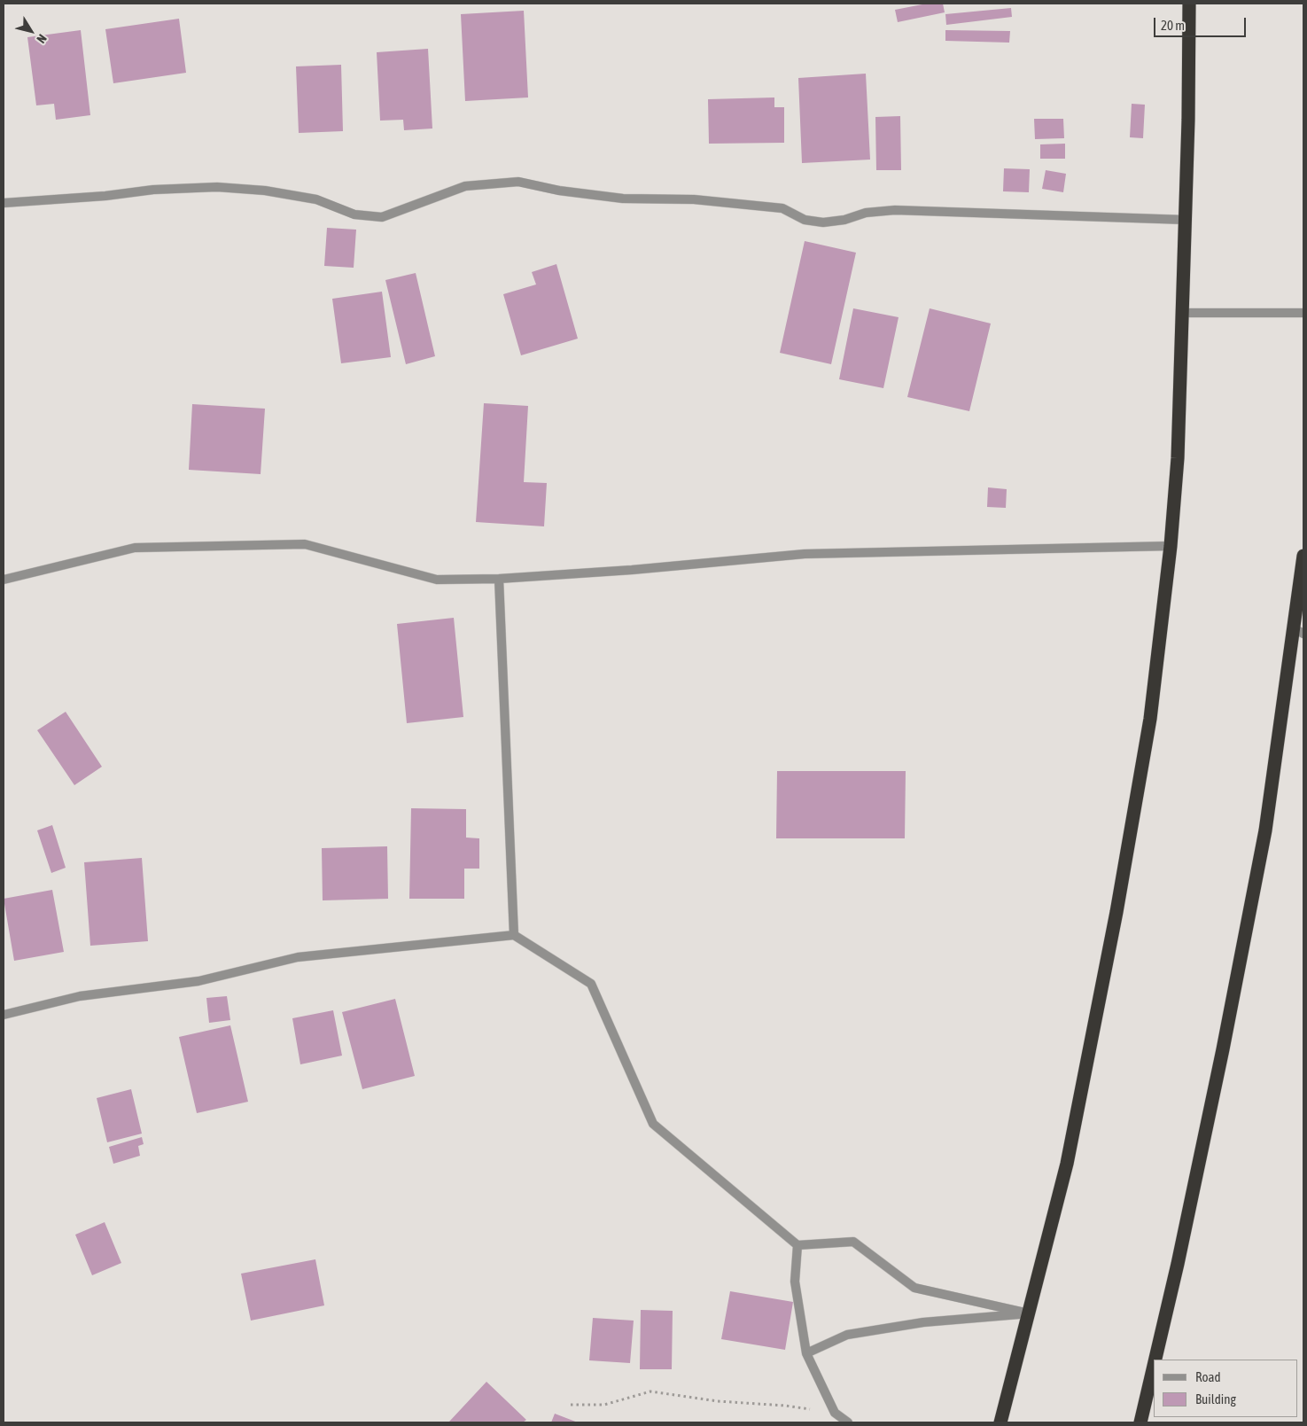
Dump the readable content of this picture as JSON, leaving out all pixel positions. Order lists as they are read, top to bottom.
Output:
{
  "legend": ["Road", "Building"],
  "scale_bar": "20 m",
  "north": "bottom right"
}
